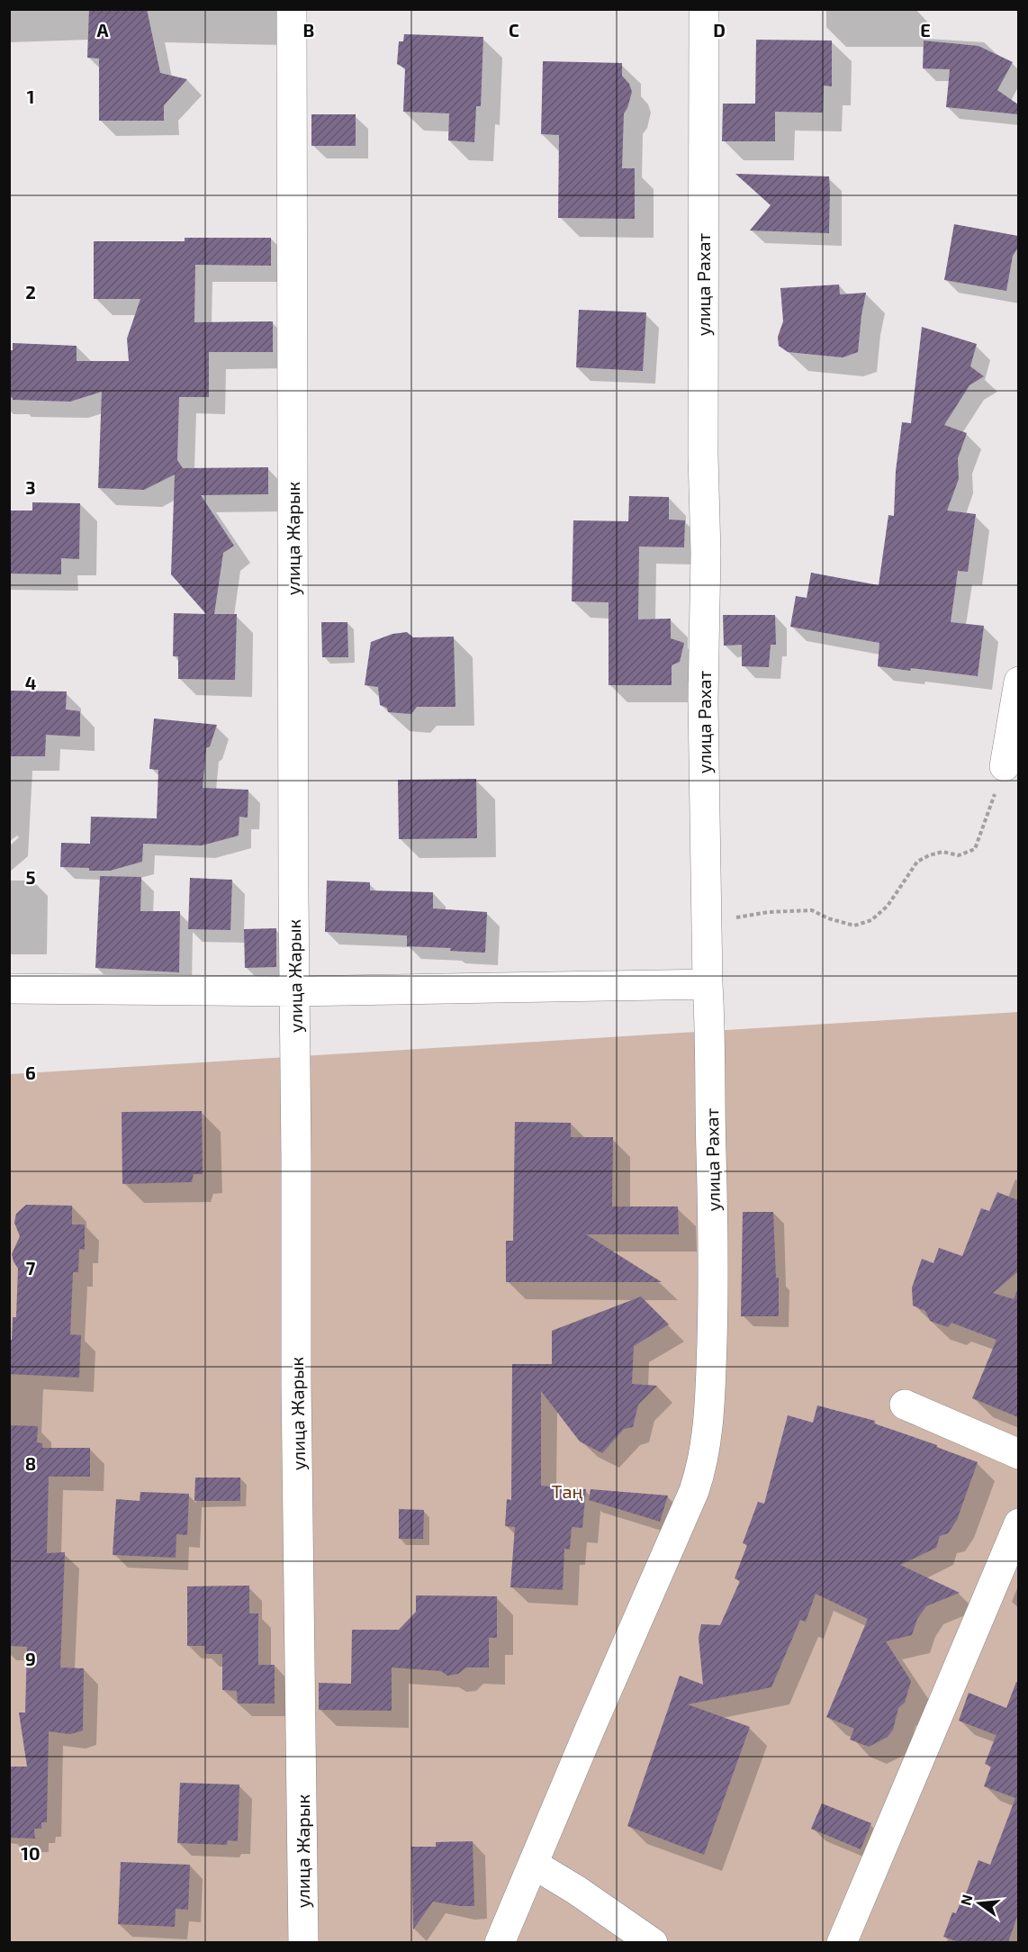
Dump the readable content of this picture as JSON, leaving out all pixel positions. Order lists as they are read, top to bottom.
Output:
{
  "streets": {
    "street": ["улица Рахат", "улица Жарык"]
  },
  "parks": ["Таң"],
  "north": "left",
  "grid": {
    "columns": [
      "A",
      "B",
      "C",
      "D",
      "E"
    ],
    "rows": [
      "1",
      "2",
      "3",
      "4",
      "5",
      "6",
      "7",
      "8",
      "9",
      "10"
    ]
  }
}
